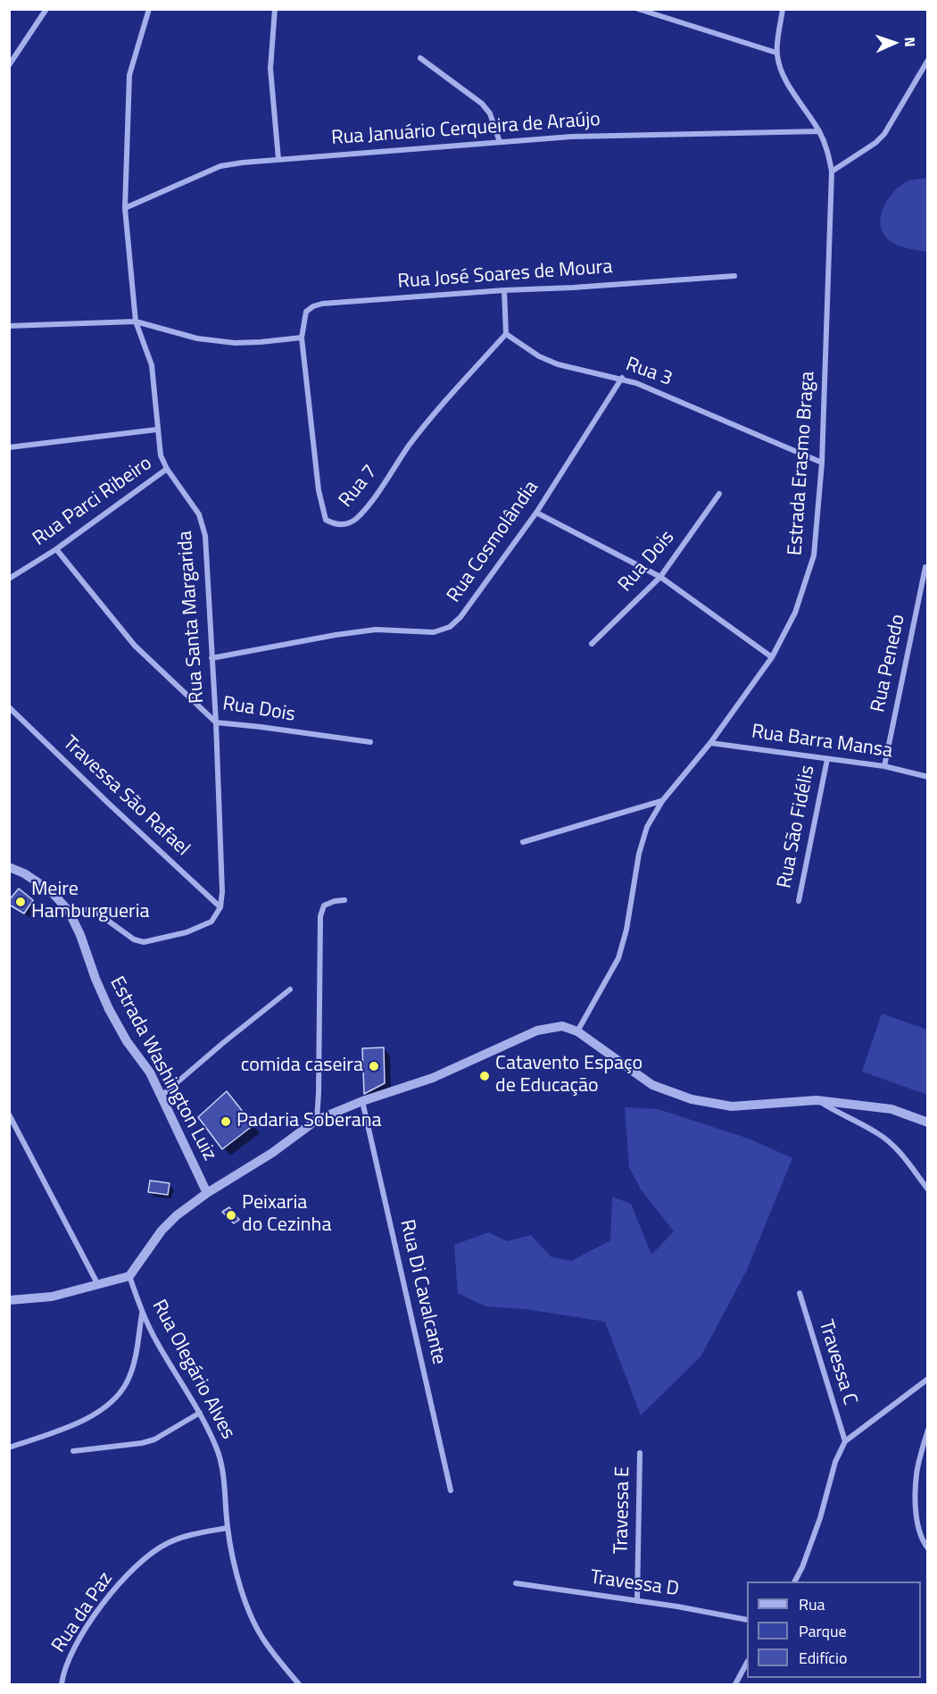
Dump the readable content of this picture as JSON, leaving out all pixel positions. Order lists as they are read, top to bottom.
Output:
{
  "streets": {
    "street": [
      "Rua Januário Cerqueira de Araújo",
      "Rua José Soares de Moura",
      "Rua 3",
      "Estrada Erasmo Braga",
      "Rua 7",
      "Rua Parci Ribeiro",
      "Rua Cosmolândia",
      "Rua Dois",
      "Rua Santa Margarida",
      "Rua Penedo",
      "Rua Barra Mansa",
      "Travessa São Rafael",
      "Rua São Fidélis",
      "Estrada Washington Luiz",
      "Rua Di Cavalcante",
      "Travessa C",
      "Rua Olegário Alves",
      "Travessa E",
      "Travessa D",
      "Rua da Paz"
    ]
  },
  "crossings": [
    ["Rua Januário Cerqueira de Araújo", "Estrada Erasmo Braga"],
    ["Rua Januário Cerqueira de Araújo", "Rua Santa Margarida"],
    ["Rua José Soares de Moura", "Rua 7"],
    ["Rua 3", "Estrada Erasmo Braga"],
    ["Rua 3", "Rua 7"],
    ["Rua 3", "Rua Cosmolândia"],
    ["Estrada Erasmo Braga", "Rua Barra Mansa"],
    ["Rua Parci Ribeiro", "Rua Dois"],
    ["Rua Parci Ribeiro", "Rua Santa Margarida"],
    ["Rua Cosmolândia", "Rua Santa Margarida"],
    ["Rua Dois", "Rua Santa Margarida"],
    ["Rua Santa Margarida", "Travessa São Rafael"],
    ["Rua Penedo", "Rua Barra Mansa"],
    ["Rua Barra Mansa", "Rua São Fidélis"],
    ["Rua Olegário Alves", "Rua da Paz"],
    ["Travessa E", "Travessa D"]
  ],
  "places": [
    "Meire Hamburgueria",
    "comida caseira",
    "Catavento Espaço de Educação",
    "Padaria Soberana",
    "Peixaria do Cezinha"
  ],
  "legend": ["Rua", "Parque", "Edifício"],
  "north": "right"
}
